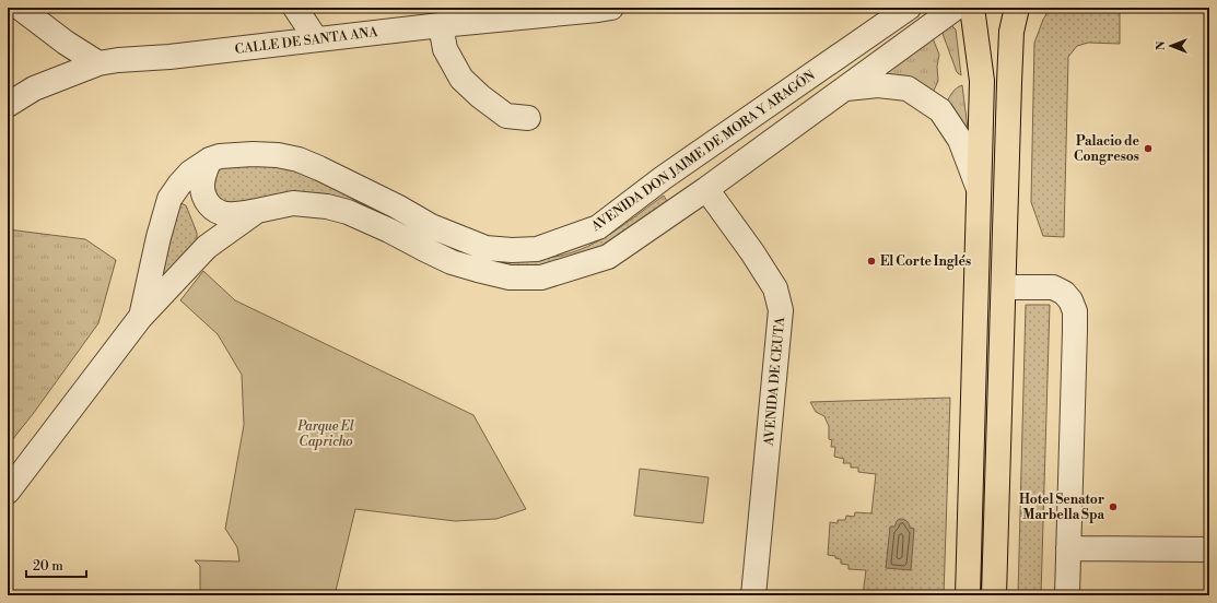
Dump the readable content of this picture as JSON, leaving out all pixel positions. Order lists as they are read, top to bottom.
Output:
{
  "streets": {
    "street": ["CALLE DE SANTA ANA", "AVENIDA DON JAIME DE MORA Y ARAGÓN", "AVENIDA DE CEUTA"]
  },
  "crossings": [
    ["AVENIDA DON JAIME DE MORA Y ARAGÓN", "AVENIDA DE CEUTA"]
  ],
  "parks": ["Parque El Capricho"],
  "places": ["Palacio de Congresos", "El Corte Inglés", "Hotel Senator Marbella Spa"],
  "scale_bar": "20 m",
  "north": "left"
}
